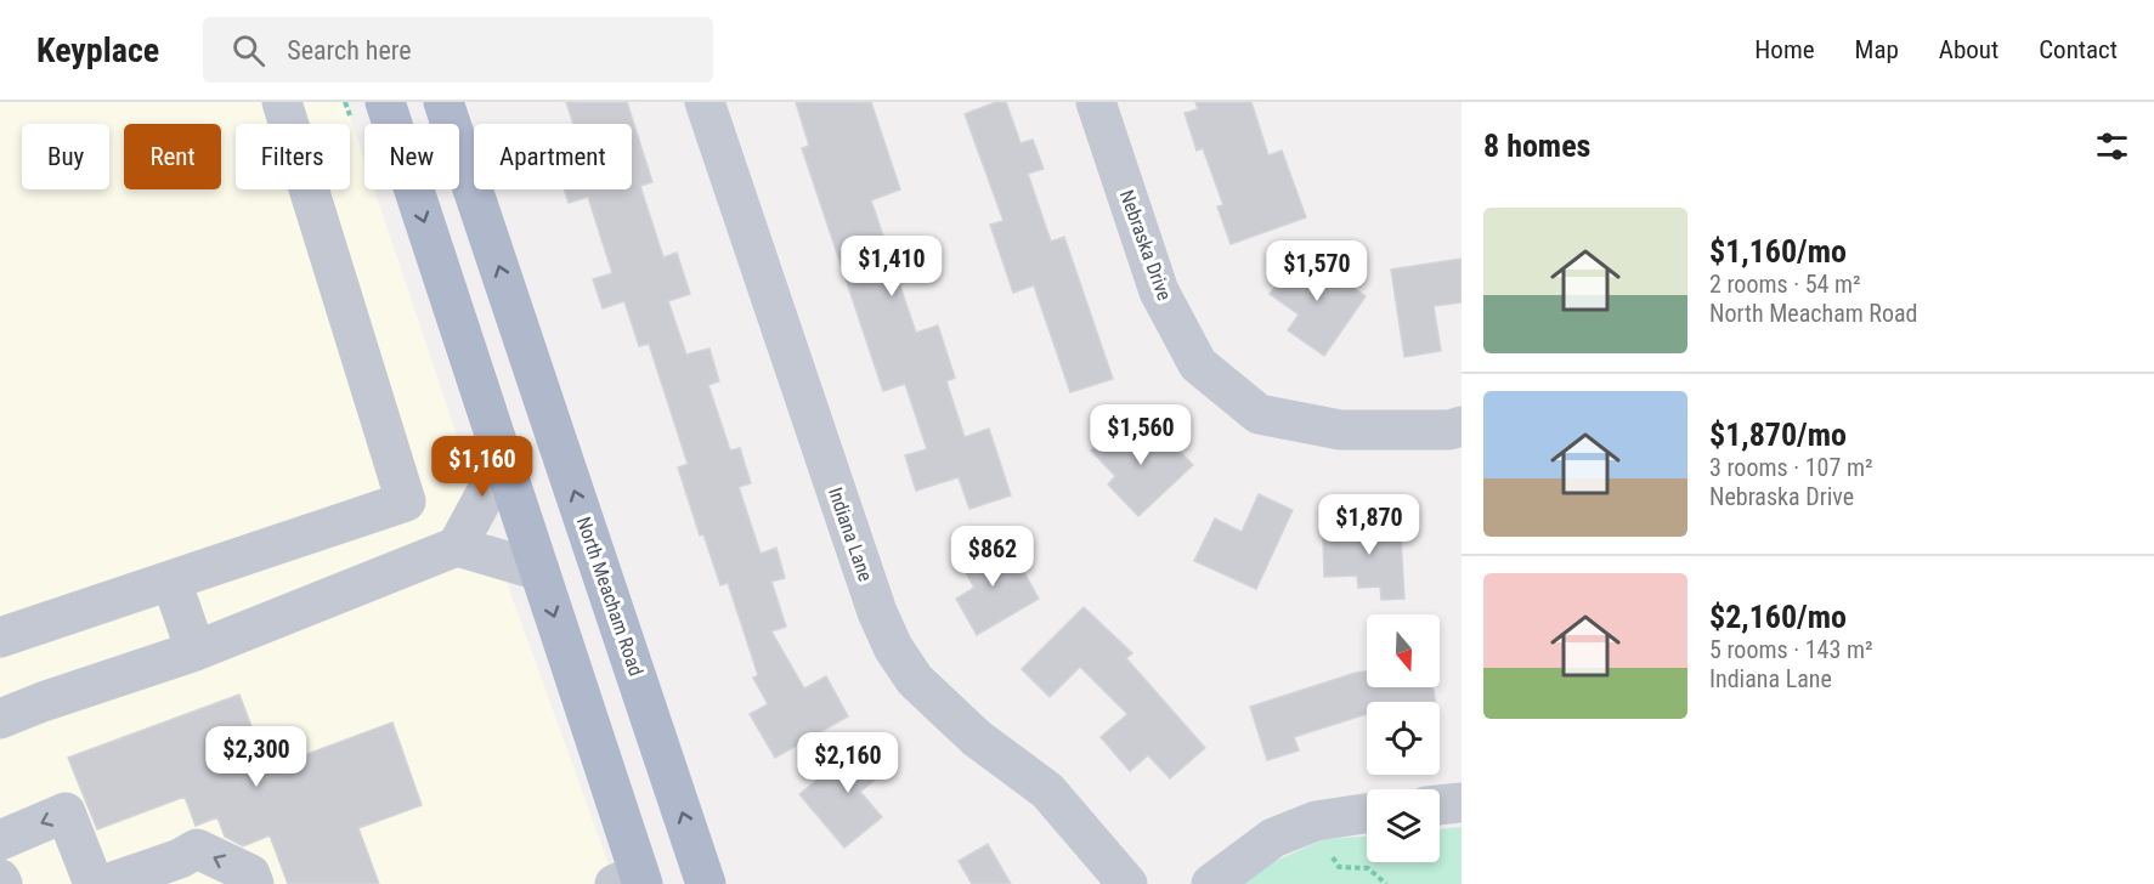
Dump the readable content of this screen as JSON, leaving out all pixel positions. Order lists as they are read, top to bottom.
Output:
{
  "streets": {
    "main road": ["North Meacham Road"],
    "street": ["Nebraska Drive", "Indiana Lane"]
  },
  "north": "bottom",
  "page": {
    "header": "Keyplace",
    "search": "Search here",
    "nav": [
      "Home",
      "Map",
      "About",
      "Contact"
    ],
    "heading": "8 homes",
    "chip": [
      "Buy",
      "Rent",
      "Filters",
      "New",
      "Apartment"
    ],
    "list": [
      {
        "name": "$1,160/mo",
        "note": "2 rooms · 54 m² · North Meacham Road"
      },
      {
        "name": "$1,870/mo",
        "note": "3 rooms · 107 m² · Nebraska Drive"
      },
      {
        "name": "$2,160/mo",
        "note": "5 rooms · 143 m² · Indiana Lane"
      }
    ],
    "price": [
      "$1,410",
      "$1,570",
      "$1,560",
      "$1,160",
      "$1,870",
      "$862",
      "$2,300",
      "$2,160"
    ]
  }
}
